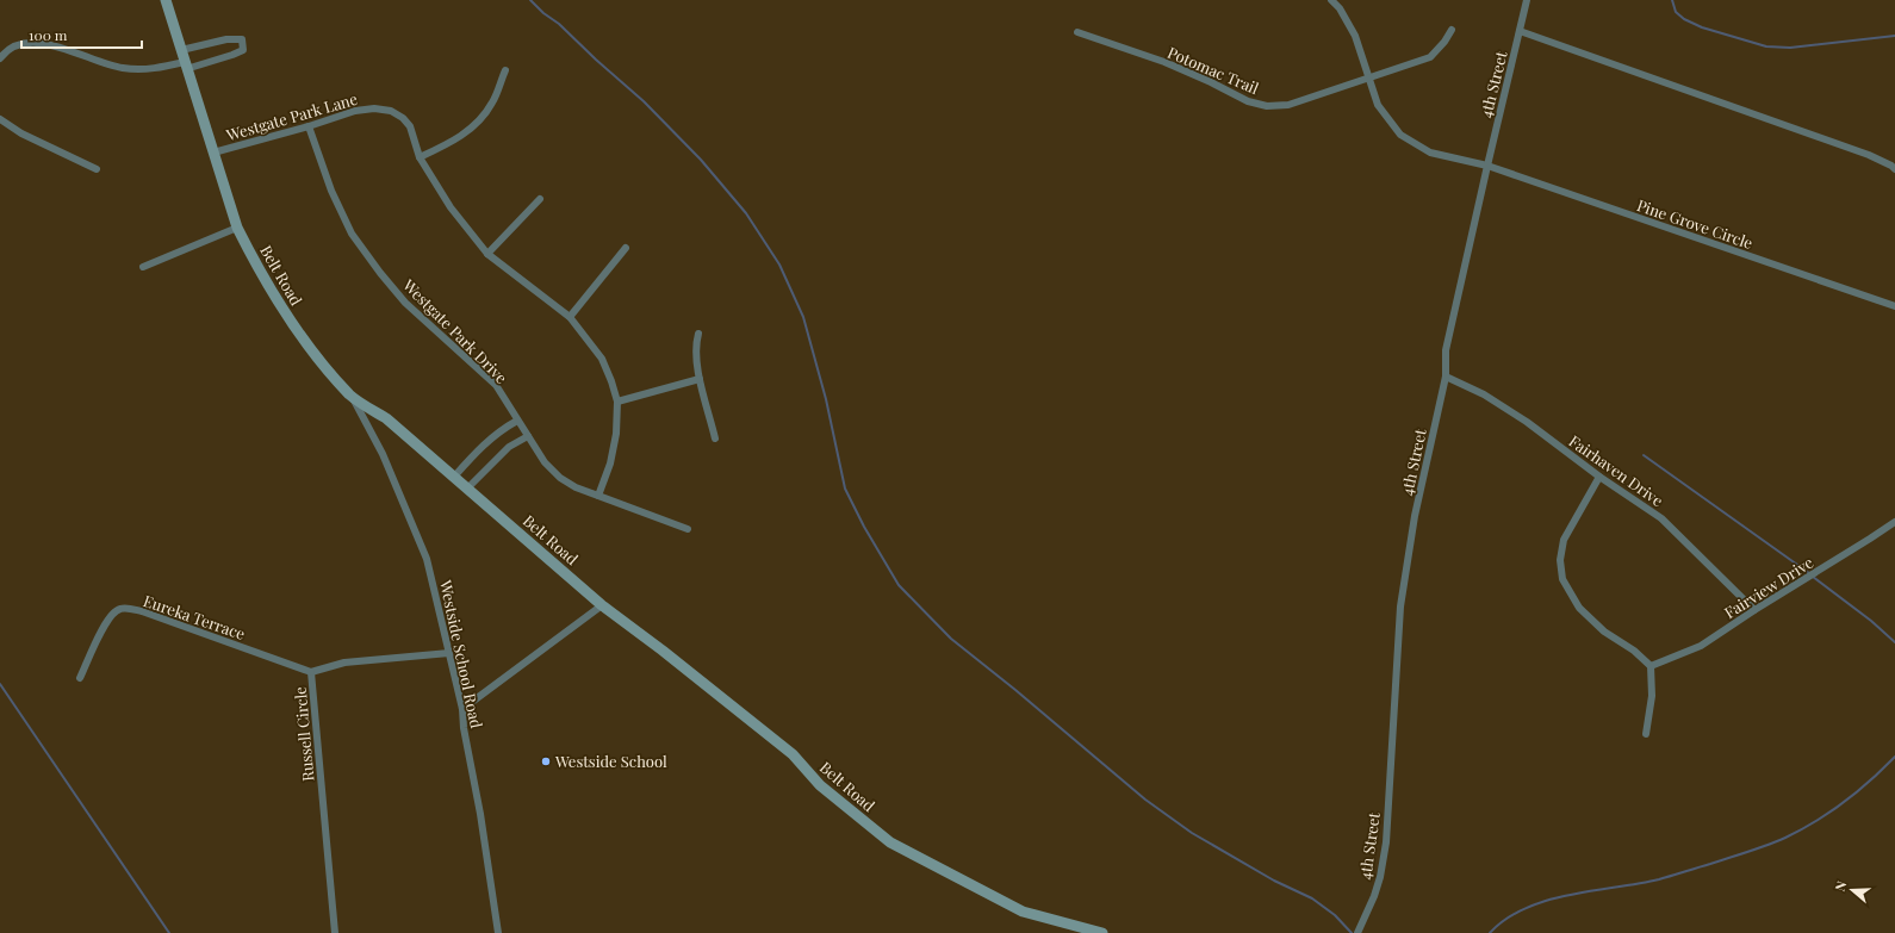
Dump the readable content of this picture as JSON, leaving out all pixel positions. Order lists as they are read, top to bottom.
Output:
{
  "streets": {
    "street": [
      "Potomac Trail",
      "4th Street",
      "Westgate Park Lane",
      "Pine Grove Circle",
      "Belt Road",
      "Westgate Park Drive",
      "Fairhaven Drive",
      "Fairview Drive",
      "Eureka Terrace",
      "Westside School Road",
      "Russell Circle"
    ]
  },
  "crossings": [
    ["Potomac Trail", "Pine Grove Circle"],
    ["4th Street", "Pine Grove Circle"],
    ["4th Street", "Fairhaven Drive"],
    ["Westgate Park Lane", "Belt Road"],
    ["Westgate Park Lane", "Westgate Park Drive"],
    ["Belt Road", "Westside School Road"],
    ["Fairhaven Drive", "Fairview Drive"],
    ["Eureka Terrace", "Russell Circle"],
    ["Westside School Road", "Russell Circle"]
  ],
  "places": ["Westside School"],
  "scale_bar": "100 m",
  "north": "left"
}
